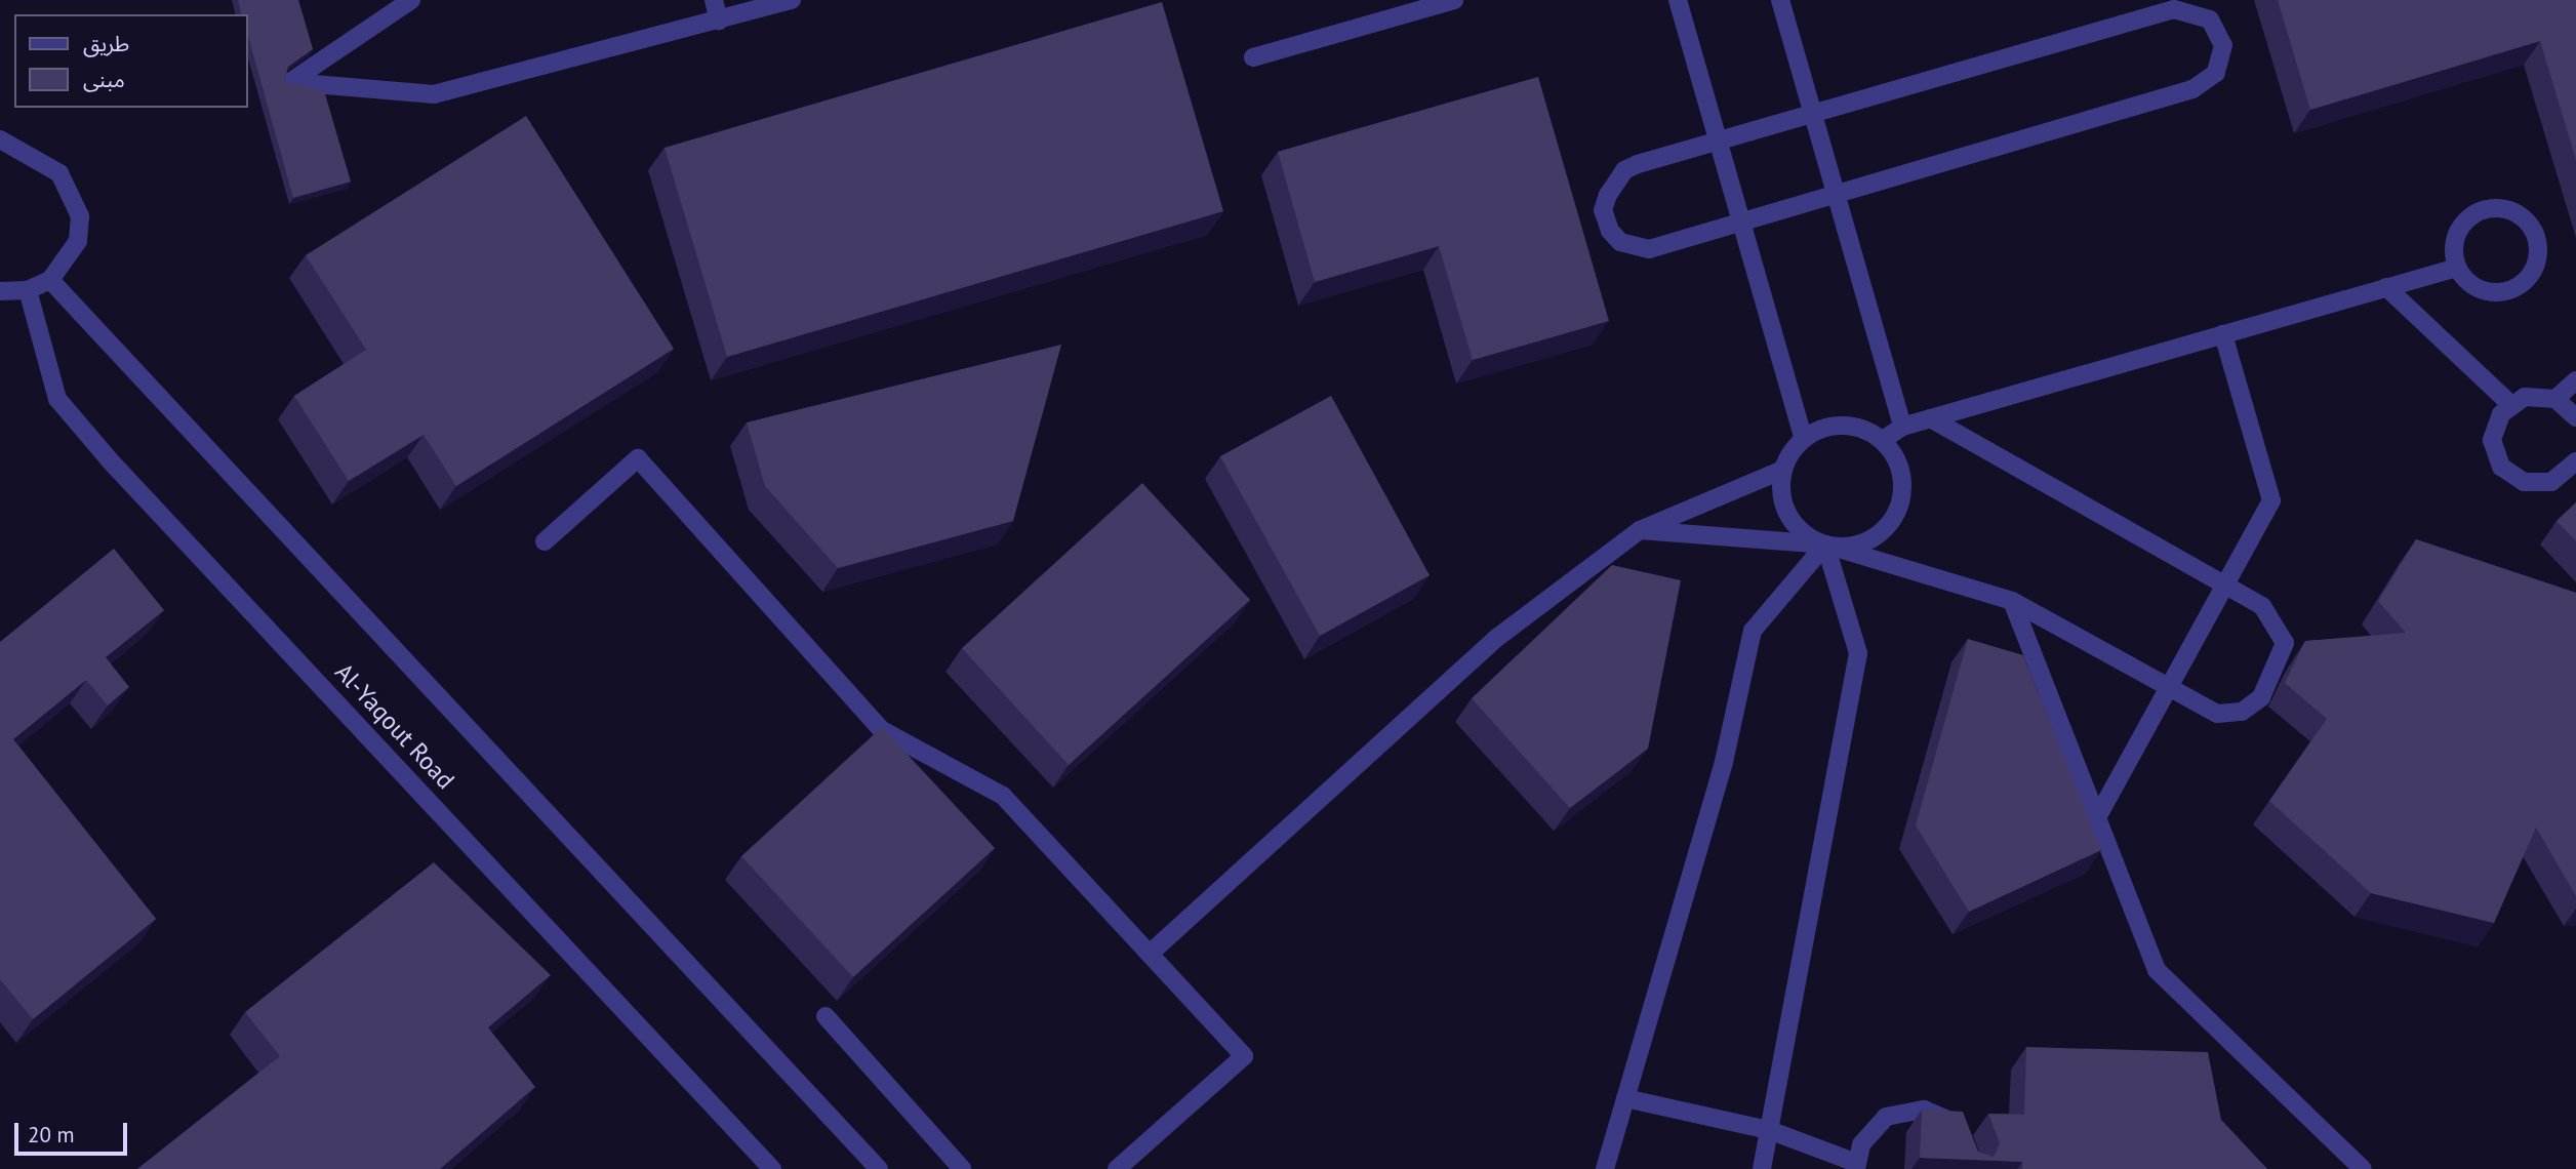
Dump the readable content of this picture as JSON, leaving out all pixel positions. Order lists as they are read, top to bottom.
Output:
{
  "streets": {
    "street": ["Al-Yaqout Road"]
  },
  "legend": ["طريق", "مبنى"],
  "scale_bar": "20 m"
}
